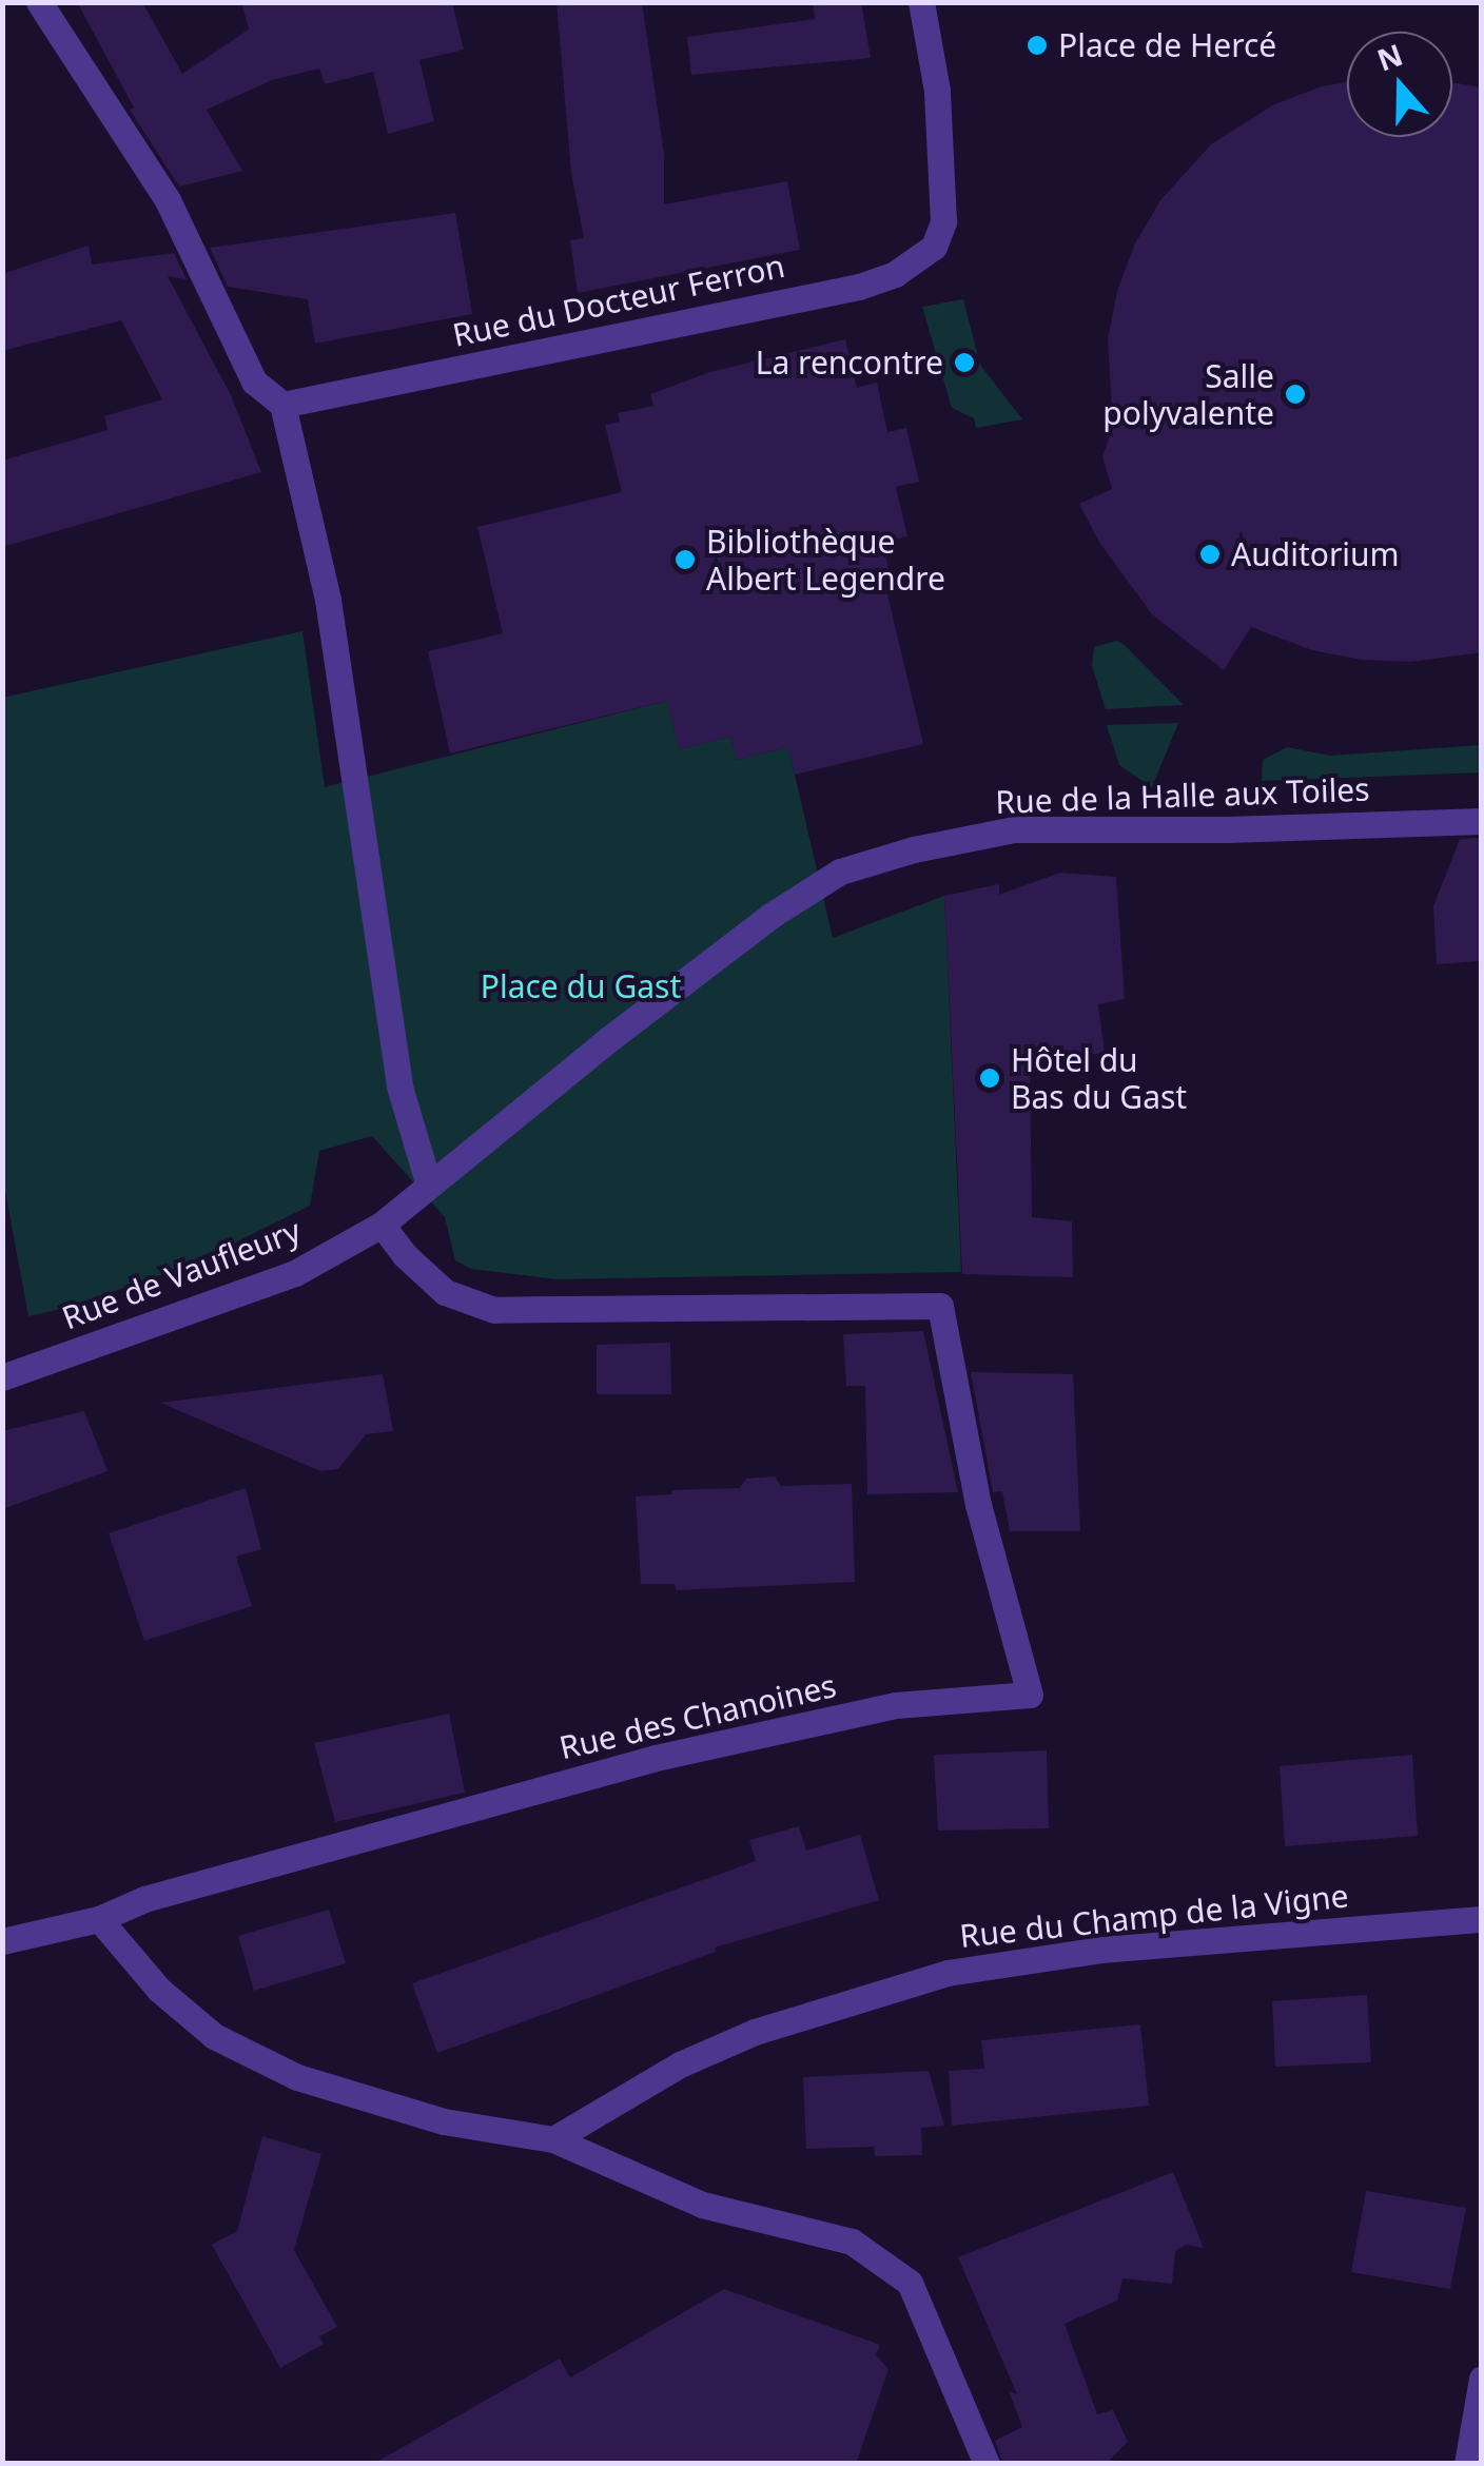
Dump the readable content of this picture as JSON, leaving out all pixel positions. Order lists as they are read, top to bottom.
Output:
{
  "streets": {
    "street": [
      "Rue du Docteur Ferron",
      "Rue de la Halle aux Toiles",
      "Rue de Vaufleury",
      "Rue des Chanoines",
      "Rue du Champ de la Vigne"
    ]
  },
  "crossings": [
    ["Rue de la Halle aux Toiles", "Rue de Vaufleury"],
    ["Rue de Vaufleury", "Rue des Chanoines"]
  ],
  "parks": ["Place du Gast"],
  "places": [
    "Place de Hercé",
    "La rencontre",
    "Salle polyvalente",
    "Auditorium",
    "Bibliothèque Albert Legendre",
    "Hôtel du Bas du Gast"
  ],
  "north": "top"
}
